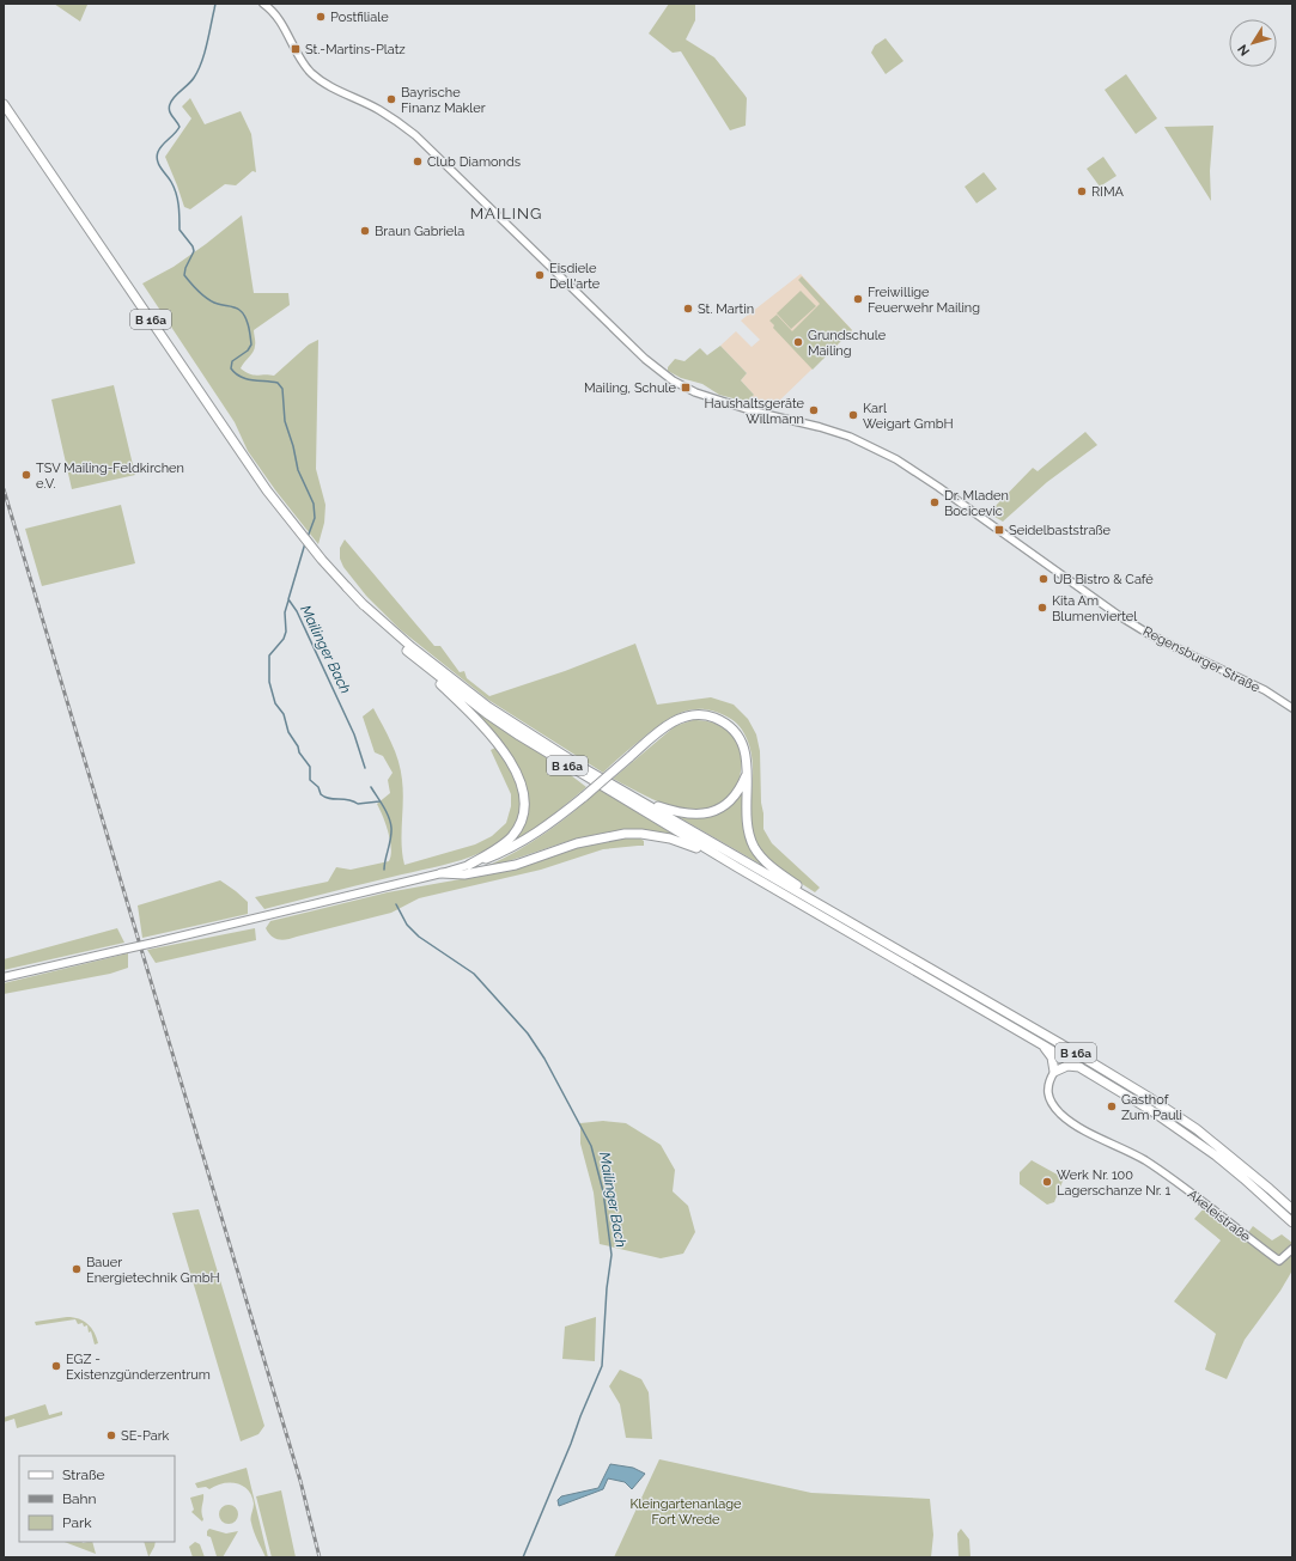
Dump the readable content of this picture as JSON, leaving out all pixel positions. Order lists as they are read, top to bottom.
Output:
{
  "streets": {
    "main road": ["B 16a"],
    "street": ["Regensburger Straße", "Akeleistraße"]
  },
  "districts": ["MAILING"],
  "water": ["Mailinger Bach"],
  "parks": ["Kleingartenanlage Fort Wrede"],
  "places": {
    "other": [
      "Postfiliale",
      "Bayrische Finanz Makler",
      "Club Diamonds",
      "RIMA",
      "Braun Gabriela",
      "Eisdiele Dell'arte",
      "Freiwillige Feuerwehr Mailing",
      "St. Martin",
      "Grundschule Mailing",
      "Haushaltsgeräte Willmann",
      "Karl Weigart GmbH",
      "TSV Mailing-Feldkirchen e.V.",
      "Dr. Mladen Bocicevic",
      "UB Bistro & Café",
      "Kita Am Blumenviertel",
      "Gasthof Zum Pauli",
      "Werk Nr. 100 Lagerschanze Nr. 1",
      "Bauer Energietechnik GmbH",
      "EGZ - Existenzgünderzentrum",
      "SE-Park"
    ],
    "transit": ["St.-Martins-Platz", "Mailing, Schule", "Seidelbaststraße"]
  },
  "legend": ["Straße", "Bahn", "Park"],
  "north": "bottom left"
}
